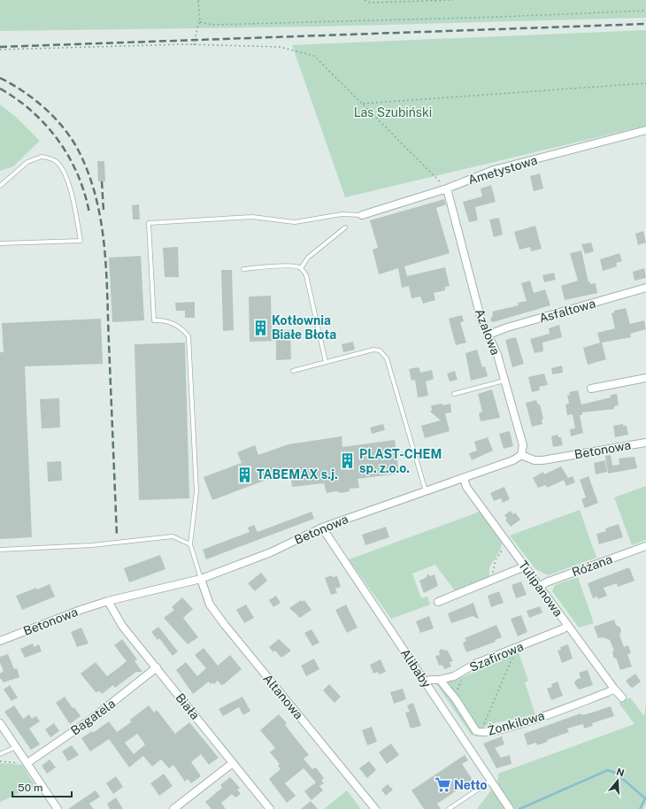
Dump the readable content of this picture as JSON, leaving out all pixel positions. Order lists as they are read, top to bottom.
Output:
{
  "streets": {
    "street": [
      "Ametystowa",
      "Asfaltowa",
      "Azalowa",
      "Betonowa",
      "Różana",
      "Tulipanowa",
      "Szafirowa",
      "Alibaby",
      "Altanowa",
      "Biała",
      "Bagatela",
      "Żonkilowa"
    ]
  },
  "crossings": [
    ["Ametystowa", "Azalowa"],
    ["Asfaltowa", "Azalowa"],
    ["Azalowa", "Betonowa"],
    ["Betonowa", "Tulipanowa"],
    ["Betonowa", "Alibaby"],
    ["Betonowa", "Altanowa"],
    ["Betonowa", "Biała"],
    ["Różana", "Tulipanowa"],
    ["Tulipanowa", "Szafirowa"],
    ["Tulipanowa", "Żonkilowa"],
    ["Szafirowa", "Alibaby"],
    ["Szafirowa", "Żonkilowa"],
    ["Biała", "Bagatela"]
  ],
  "parks": ["Las Szubiński"],
  "places": {
    "building": ["Kotłownia Białe Błota", "PLAST-CHEM sp. z.o.o.", "TABEMAX s.j."],
    "supermarket": ["Netto"]
  },
  "scale_bar": "50 m",
  "north": "top"
}
